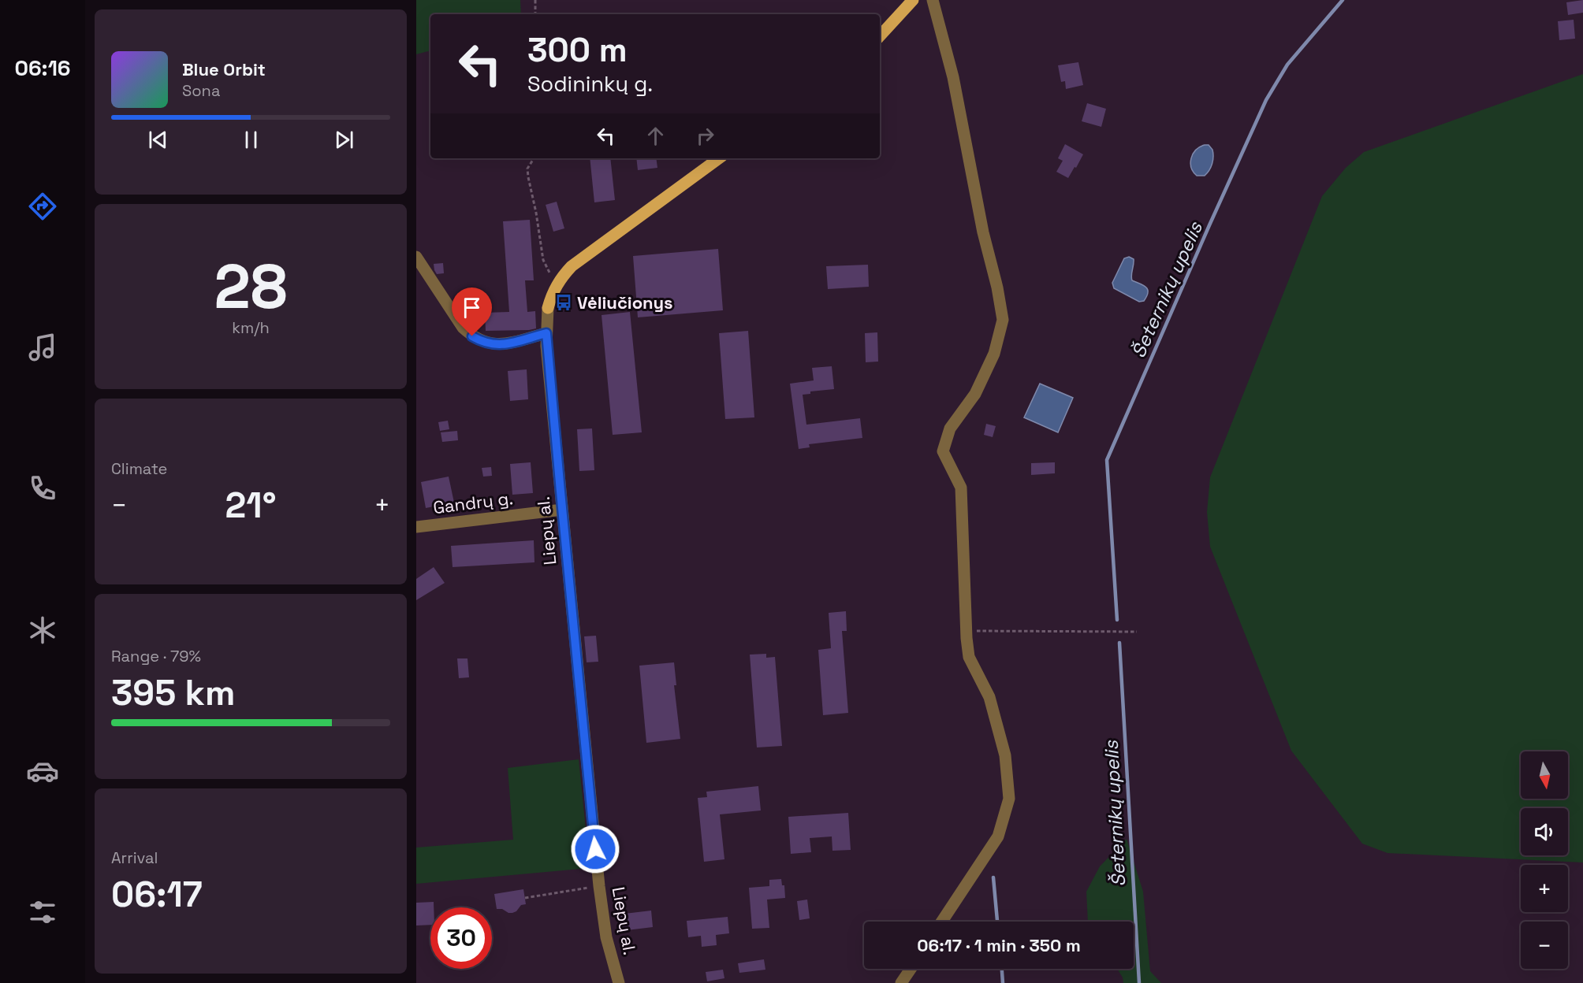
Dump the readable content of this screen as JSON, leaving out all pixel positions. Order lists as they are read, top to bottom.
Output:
{
  "streets": {
    "main road": ["Liepų al."],
    "street": ["Gandrų g."]
  },
  "crossings": [
    ["Gandrų g.", "Liepų al."]
  ],
  "water": ["Šeternikų upelis"],
  "places": {
    "bus stop": ["Vėliučionys"]
  },
  "north": "bottom",
  "page": {
    "tabs": "06:16",
    "turn": ["300 m", "Sodininkų g."],
    "song": ["Blue Orbit", "Sona"],
    "tile": [
      ["28", "km/h"],
      "Climate",
      ["Range · 79%", "395 km"],
      ["Arrival", "06:17"]
    ],
    "heat": ["−", "21°", "+"],
    "map_buttons": ["+", "−"],
    "limit": "30",
    "trip": "06:17 · 1 min · 350 m"
  }
}
